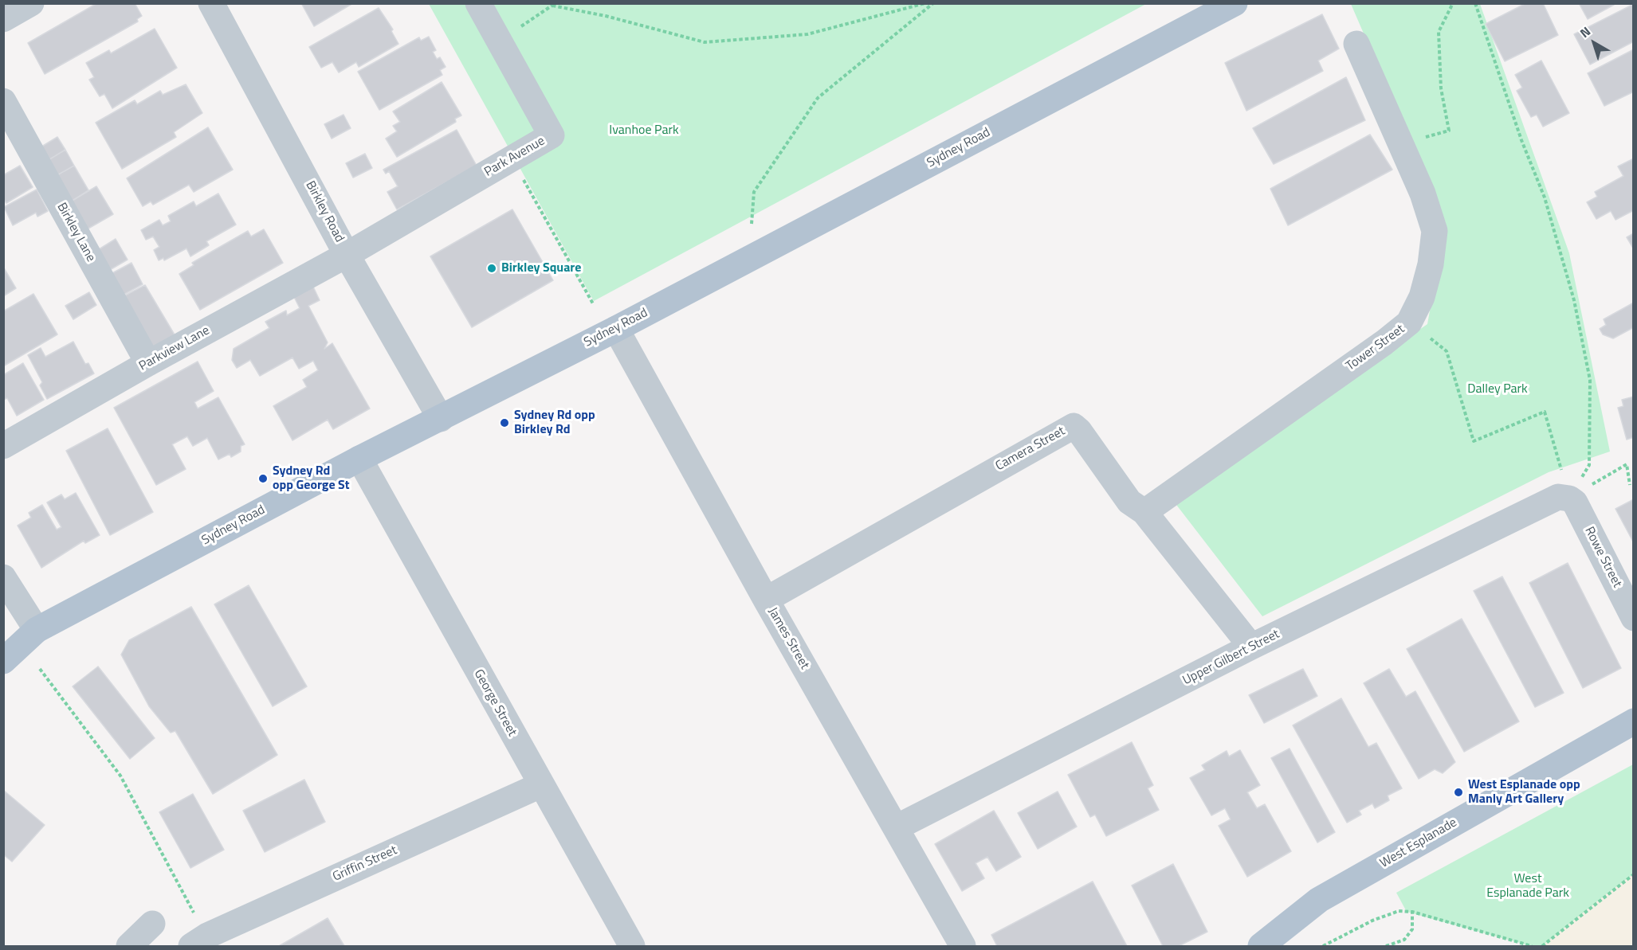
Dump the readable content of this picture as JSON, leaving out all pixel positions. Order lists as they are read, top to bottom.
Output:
{
  "streets": {
    "main road": ["Sydney Road", "West Esplanade"],
    "street": [
      "Park Avenue",
      "Birkley Road",
      "Birkley Lane",
      "Tower Street",
      "Parkview Lane",
      "Camera Street",
      "Rowe Street",
      "James Street",
      "Upper Gilbert Street",
      "George Street",
      "Griffin Street"
    ]
  },
  "crossings": [
    ["Sydney Road", "Birkley Road"],
    ["Sydney Road", "James Street"],
    ["Sydney Road", "George Street"],
    ["Park Avenue", "Birkley Road"],
    ["Park Avenue", "Parkview Lane"],
    ["Birkley Road", "Parkview Lane"],
    ["Birkley Lane", "Parkview Lane"],
    ["Tower Street", "Camera Street"],
    ["Camera Street", "James Street"],
    ["Camera Street", "Upper Gilbert Street"],
    ["Rowe Street", "Upper Gilbert Street"],
    ["James Street", "Upper Gilbert Street"],
    ["George Street", "Griffin Street"]
  ],
  "parks": ["Ivanhoe Park", "Dalley Park", "West Esplanade Park"],
  "places": [
    "Birkley Square",
    "Sydney Rd opp Birkley Rd",
    "Sydney Rd opp George St",
    "West Esplanade opp Manly Art Gallery"
  ],
  "north": "top left"
}
